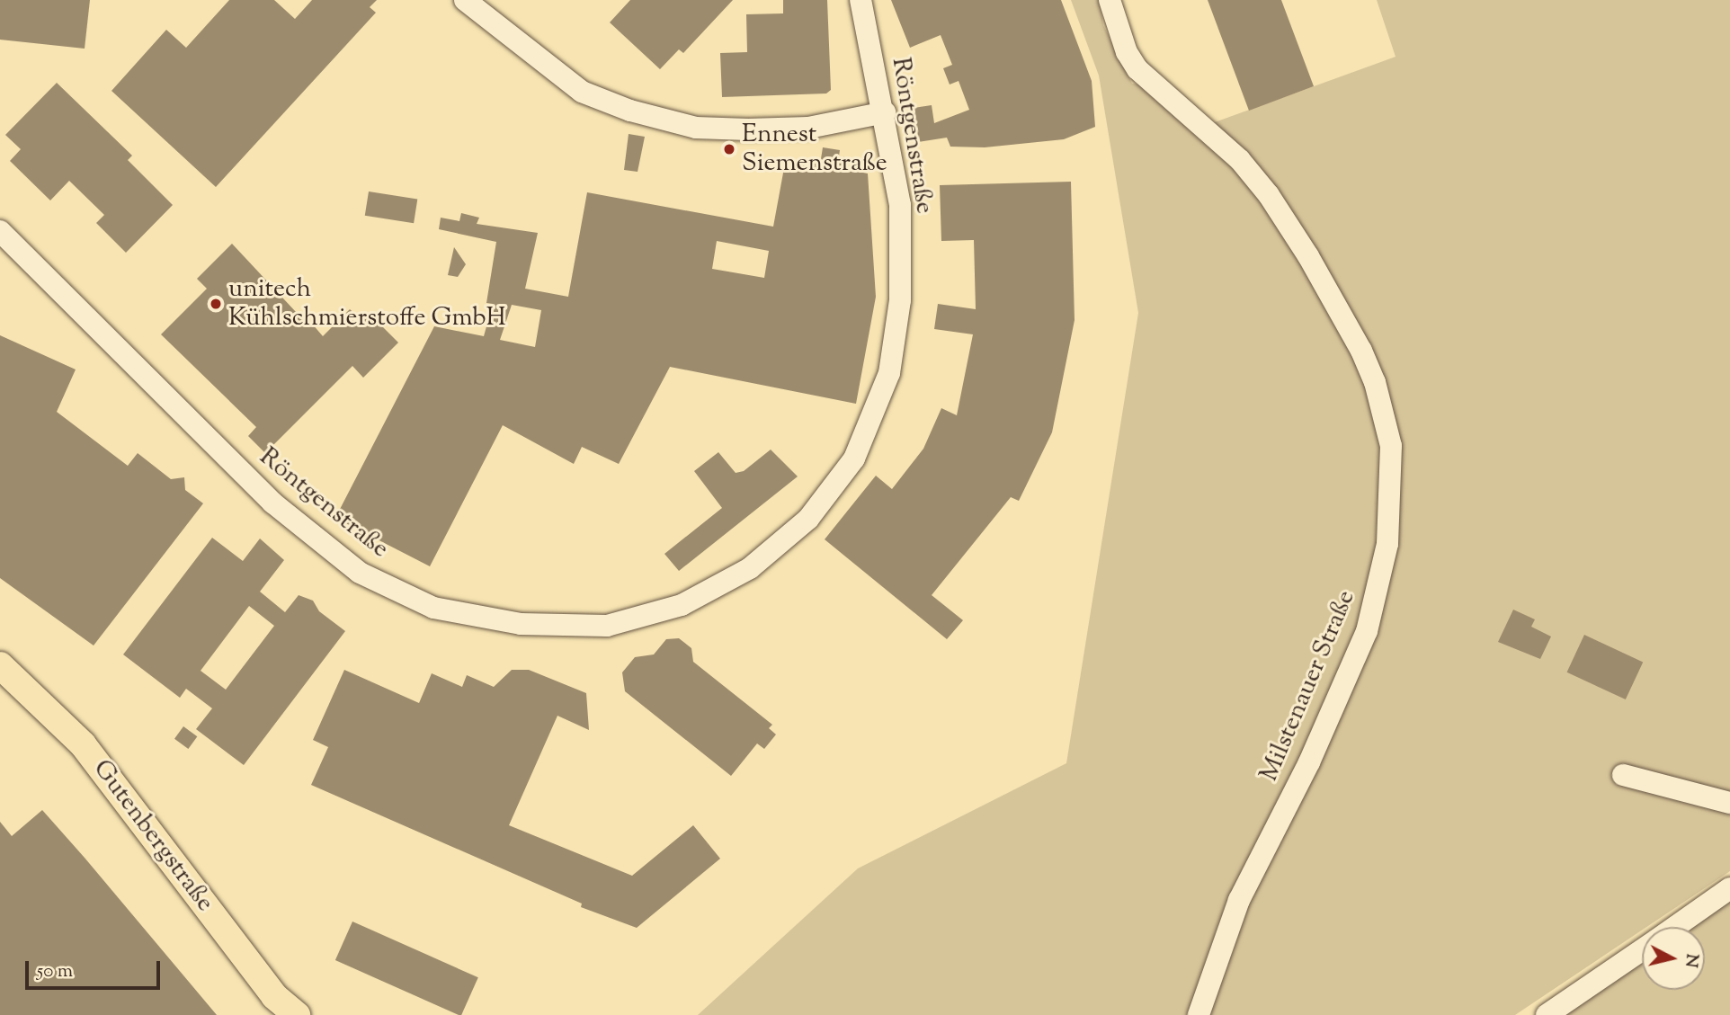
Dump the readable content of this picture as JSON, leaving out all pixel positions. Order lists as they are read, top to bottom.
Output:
{
  "streets": {
    "main road": ["Gutenbergstraße"],
    "street": ["Röntgenstraße", "Milstenauer Straße"]
  },
  "places": ["Ennest Siemenstraße", "unitech Kühlschmierstoffe GmbH"],
  "scale_bar": "50 m",
  "north": "right"
}
